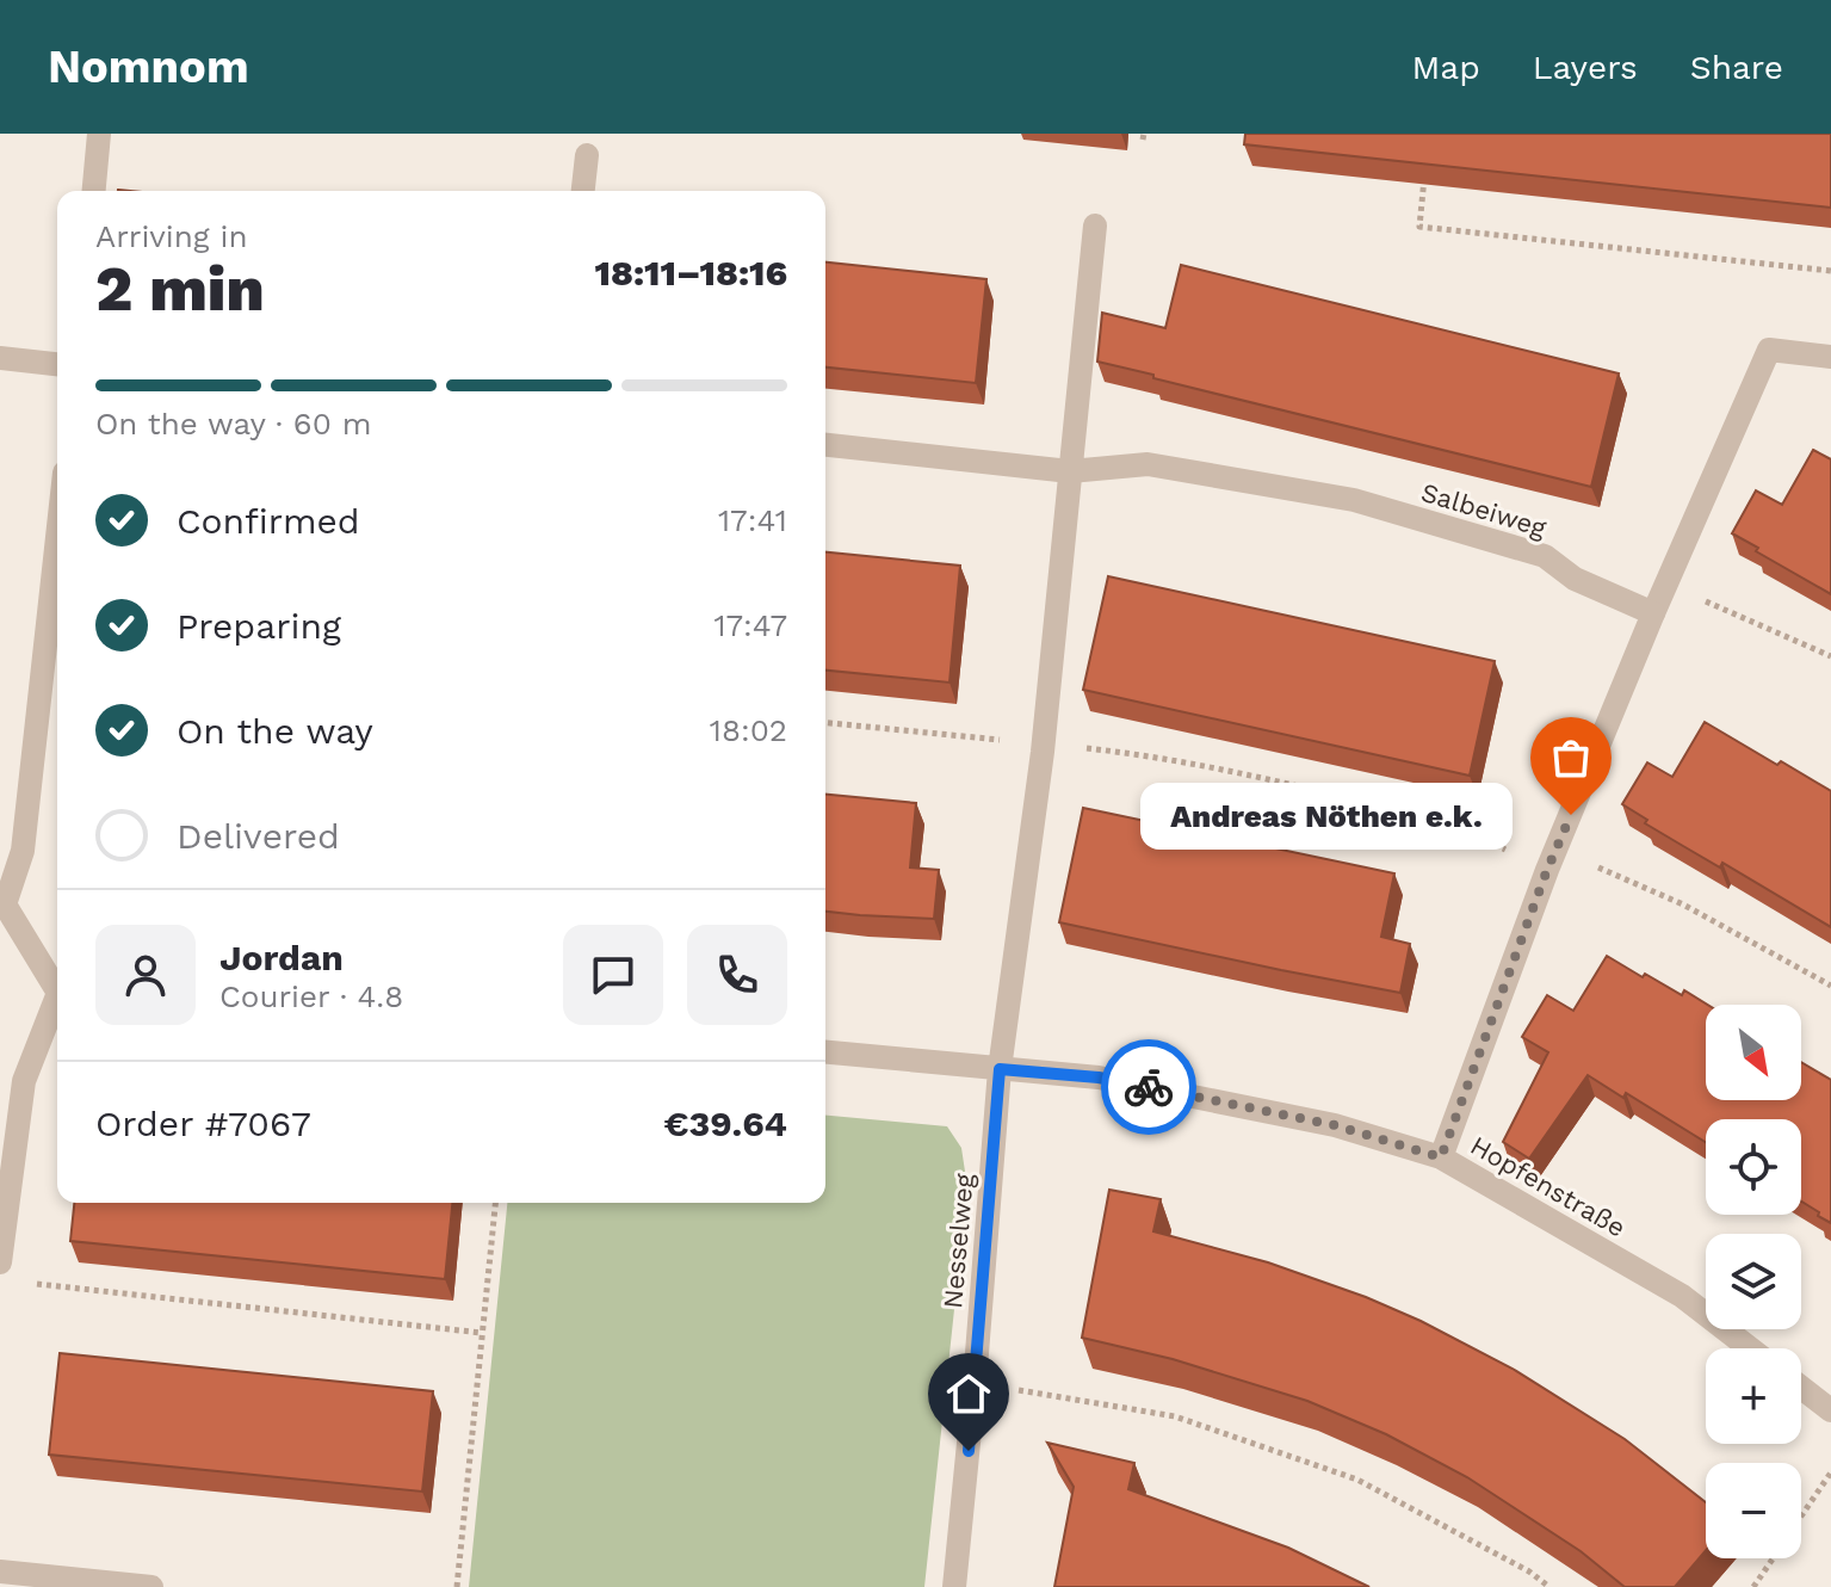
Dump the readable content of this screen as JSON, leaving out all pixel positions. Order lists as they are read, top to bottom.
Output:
{
  "streets": {
    "street": ["Salbeiweg", "Hopfenstraße", "Nesselweg"]
  },
  "crossings": [
    ["Hopfenstraße", "Nesselweg"]
  ],
  "places": ["Andreas Nöthen e.k."],
  "north": "bottom right",
  "page": {
    "header": "Nomnom",
    "nav": ["Map", "Layers", "Share"],
    "heading": ["2 min", "Arriving in", "18:11–18:16"],
    "panel": [
      "Jordan",
      "Courier · 4.8",
      "Order #7067",
      "€39.64"
    ],
    "bar": "On the way · 60 m",
    "list": [
      ["Confirmed", "17:41"],
      ["Preparing", "17:47"],
      ["On the way", "18:02"],
      "Delivered"
    ],
    "bubble": "Andreas Nöthen e.k.",
    "map_buttons": ["+", "−"]
  }
}
